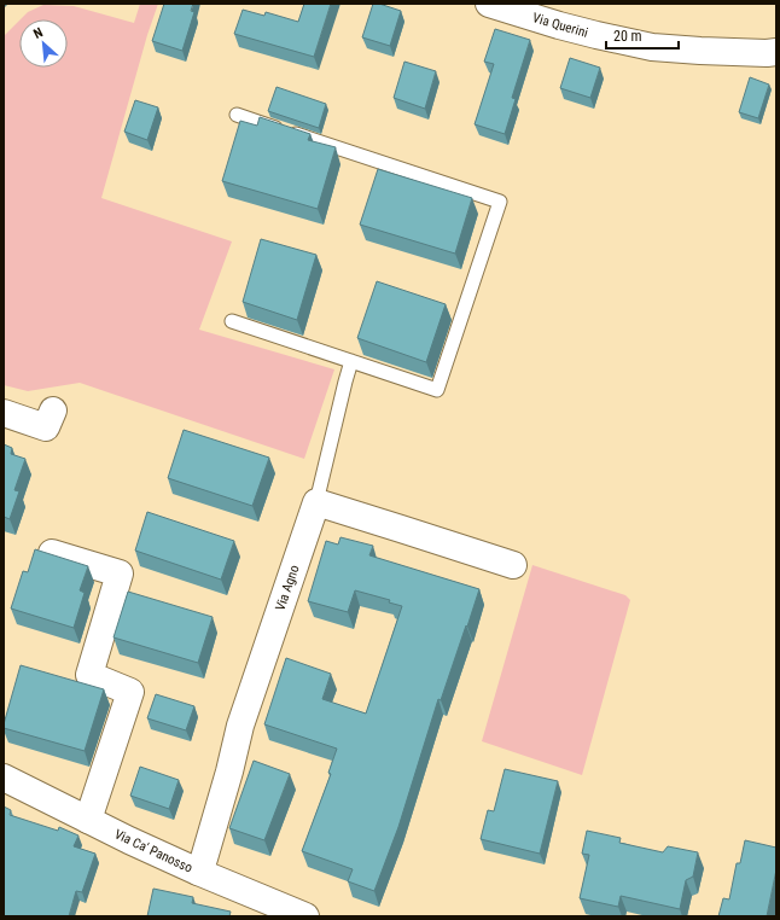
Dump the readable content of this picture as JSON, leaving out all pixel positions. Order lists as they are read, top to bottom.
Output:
{
  "streets": {
    "street": ["Via Querini", "Via Agno", "Via Ca' Panosso"]
  },
  "crossings": [
    ["Via Agno", "Via Ca' Panosso"]
  ],
  "scale_bar": "20 m",
  "north": "top left"
}
